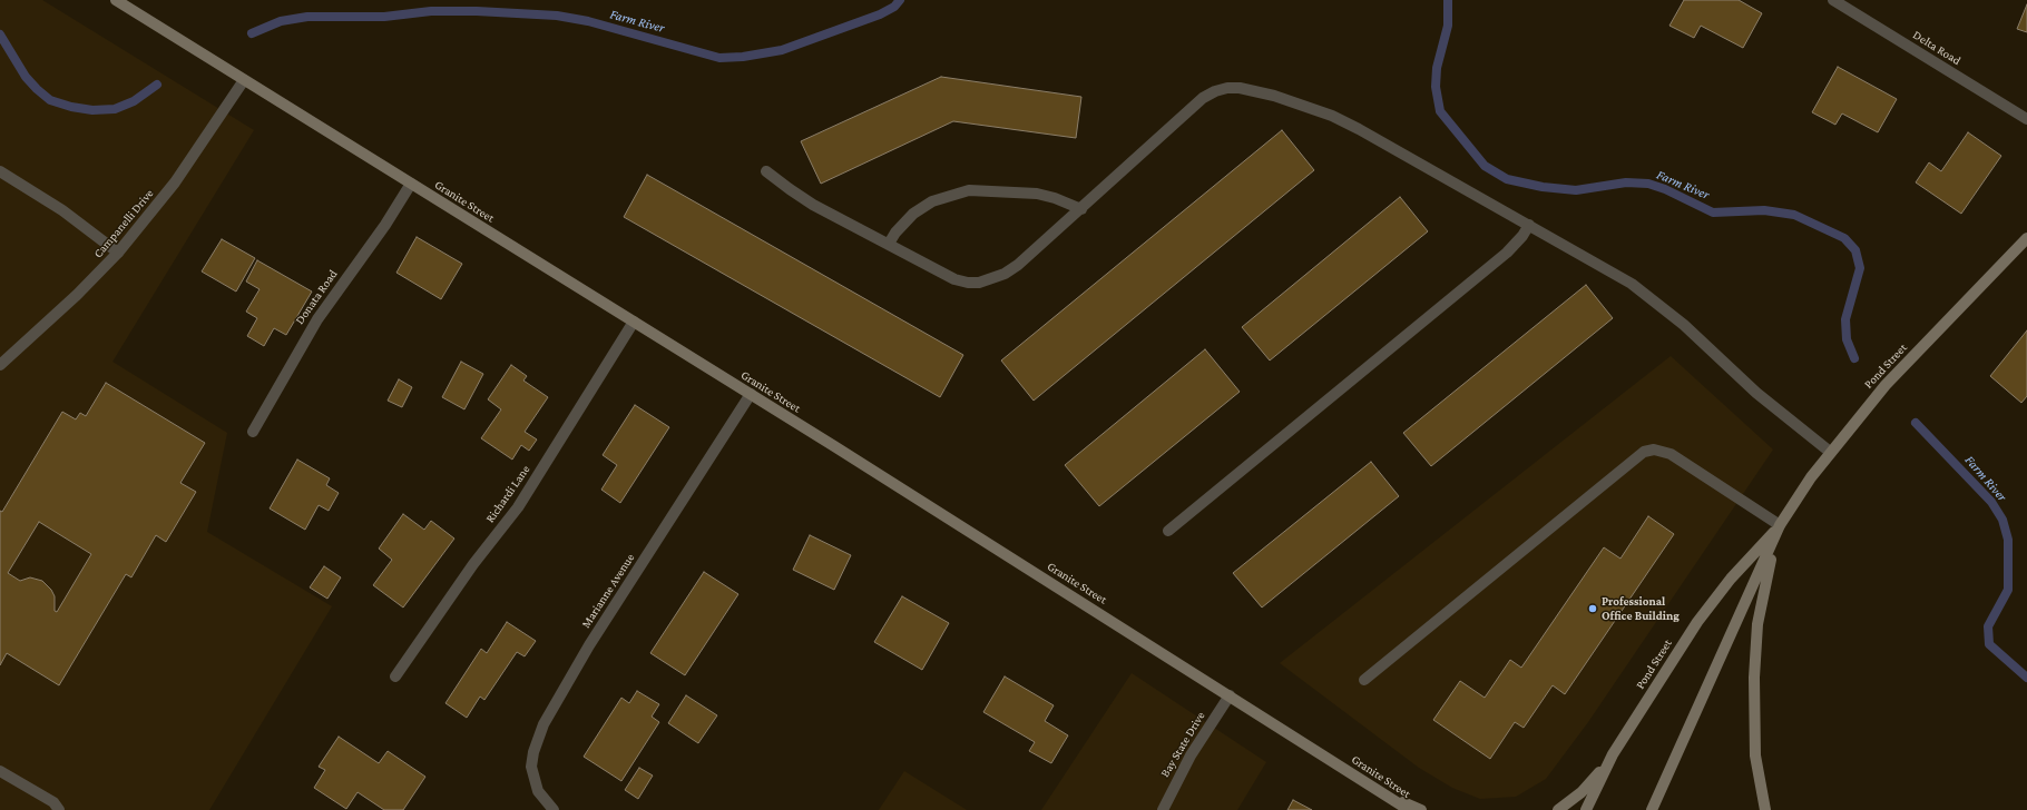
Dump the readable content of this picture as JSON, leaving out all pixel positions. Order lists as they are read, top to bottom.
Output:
{
  "streets": {
    "main road": ["Granite Street", "Pond Street"],
    "street": [
      "Delta Road",
      "Campanelli Drive",
      "Donata Road",
      "Richardi Lane",
      "Marianne Avenue",
      "Bay State Drive"
    ]
  },
  "crossings": [
    ["Granite Street", "Campanelli Drive"],
    ["Granite Street", "Donata Road"],
    ["Granite Street", "Richardi Lane"],
    ["Granite Street", "Marianne Avenue"],
    ["Granite Street", "Bay State Drive"]
  ],
  "water": ["Farm River"],
  "places": ["Professional Office Building"]
}
